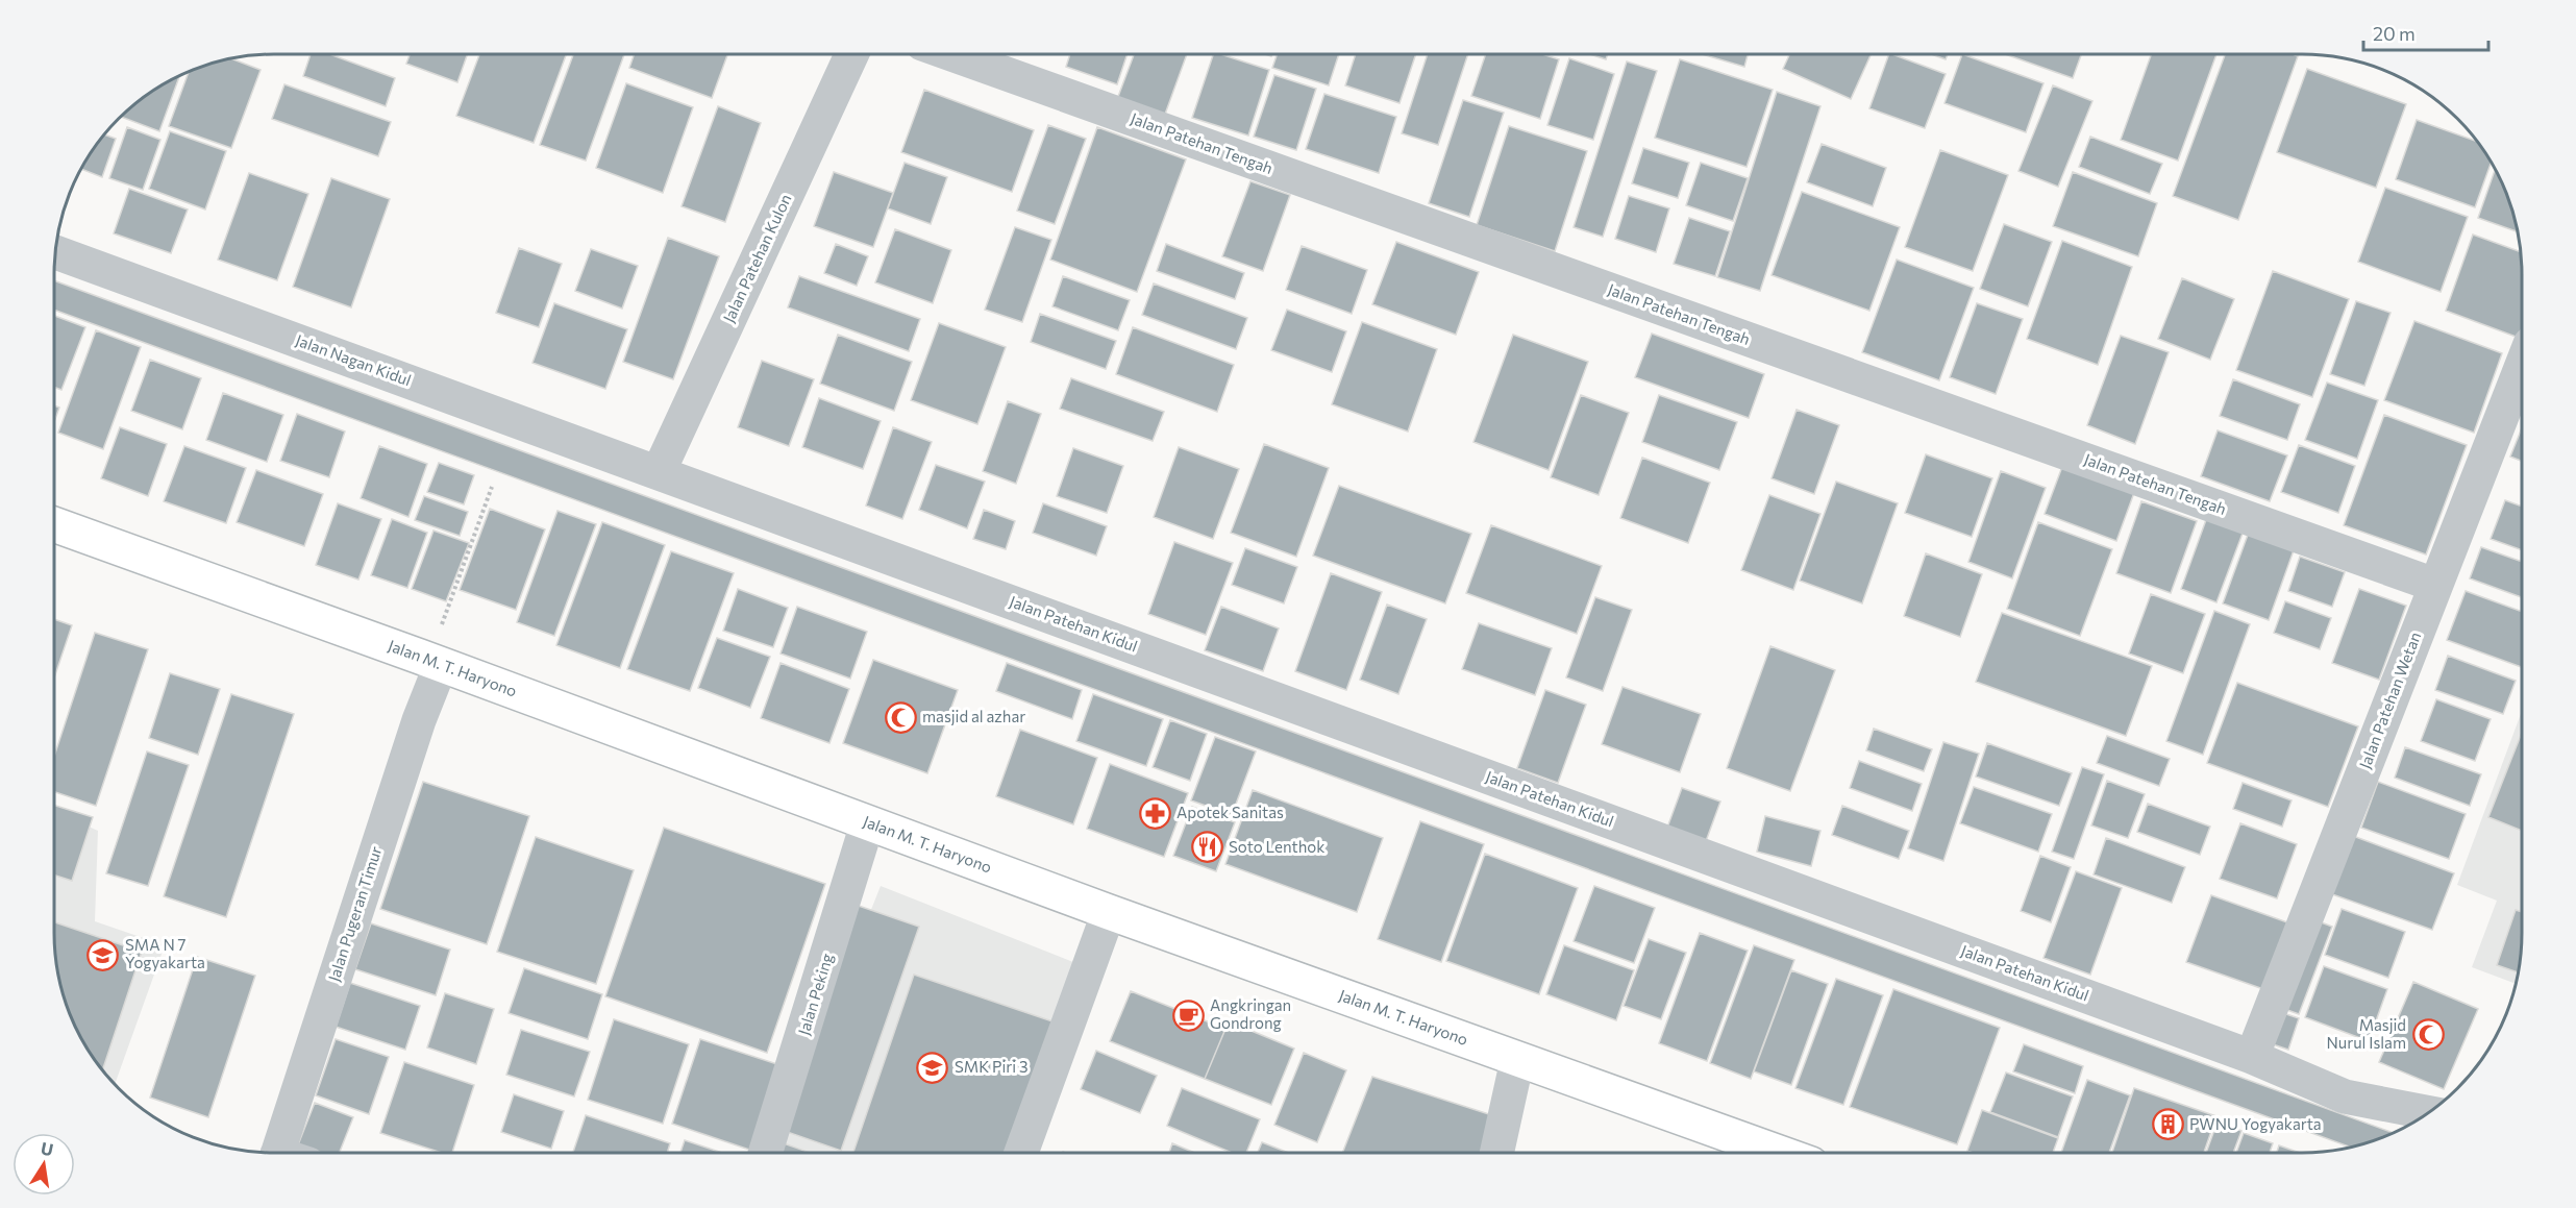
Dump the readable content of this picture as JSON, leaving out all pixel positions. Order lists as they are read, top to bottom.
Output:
{
  "streets": {
    "main road": ["Jalan M. T. Haryono"],
    "street": [
      "Jalan Patehan Tengah",
      "Jalan Patehan Kulon",
      "Jalan Nagan Kidul",
      "Jalan Patehan Kidul",
      "Jalan Patehan Wetan",
      "Jalan Pugeran Timur",
      "Jalan Peking"
    ]
  },
  "crossings": [
    ["Jalan Patehan Tengah", "Jalan Patehan Wetan"],
    ["Jalan Patehan Kulon", "Jalan Nagan Kidul"],
    ["Jalan Patehan Kulon", "Jalan Patehan Kidul"],
    ["Jalan Nagan Kidul", "Jalan Patehan Kidul"],
    ["Jalan Patehan Kidul", "Jalan Patehan Wetan"],
    ["Jalan M. T. Haryono", "Jalan Pugeran Timur"],
    ["Jalan M. T. Haryono", "Jalan Peking"]
  ],
  "places": {
    "mosque": ["masjid al azhar", "Masjid Nurul Islam"],
    "pharmacy": ["Apotek Sanitas"],
    "restaurant": ["Soto Lenthok"],
    "school or university": ["SMA N 7 Yogyakarta", "SMK Piri 3"],
    "cafe": ["Angkringan Gondrong"],
    "building": ["PWNU Yogyakarta"]
  },
  "scale_bar": "20 m",
  "north": "top"
}
